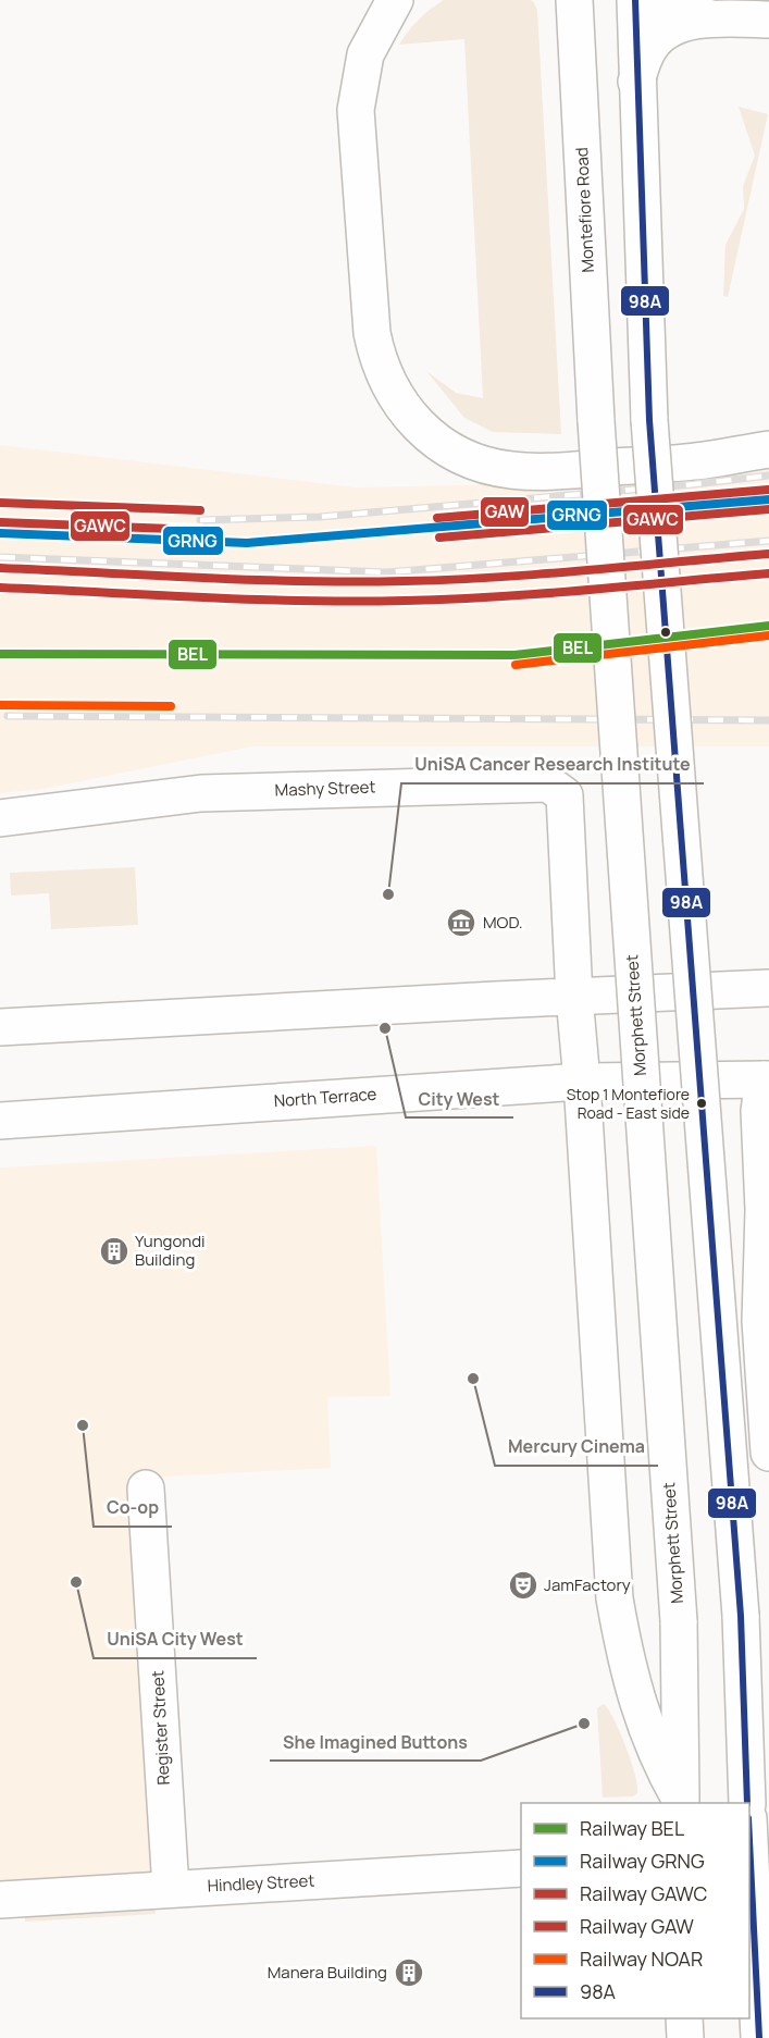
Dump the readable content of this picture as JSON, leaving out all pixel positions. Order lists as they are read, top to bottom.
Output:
{
  "streets": {
    "main road": [
      "Montefiore Road",
      "Mashy Street",
      "Morphett Street",
      "North Terrace",
      "Register Street",
      "Hindley Street"
    ]
  },
  "crossings": [
    ["Montefiore Road", "Morphett Street"],
    ["Register Street", "Hindley Street"]
  ],
  "places": {
    "other": [
      "UniSA Cancer Research Institute",
      "City West",
      "Stop 1 Montefiore Road - East side",
      "Mercury Cinema",
      "Co-op",
      "UniSA City West",
      "She Imagined Buttons"
    ],
    "museum": ["MOD."],
    "building": ["Yungondi Building", "Manera Building"],
    "theatre": ["JamFactory"]
  },
  "lines": [
    "transit line 98A",
    "rail line GAW",
    "rail line GRNG",
    "rail line GAWC",
    "rail line BEL",
    "rail line NOAR"
  ],
  "legend": [
    "Railway BEL",
    "Railway GRNG",
    "Railway GAWC",
    "Railway GAW",
    "Railway NOAR",
    "98A"
  ]
}
